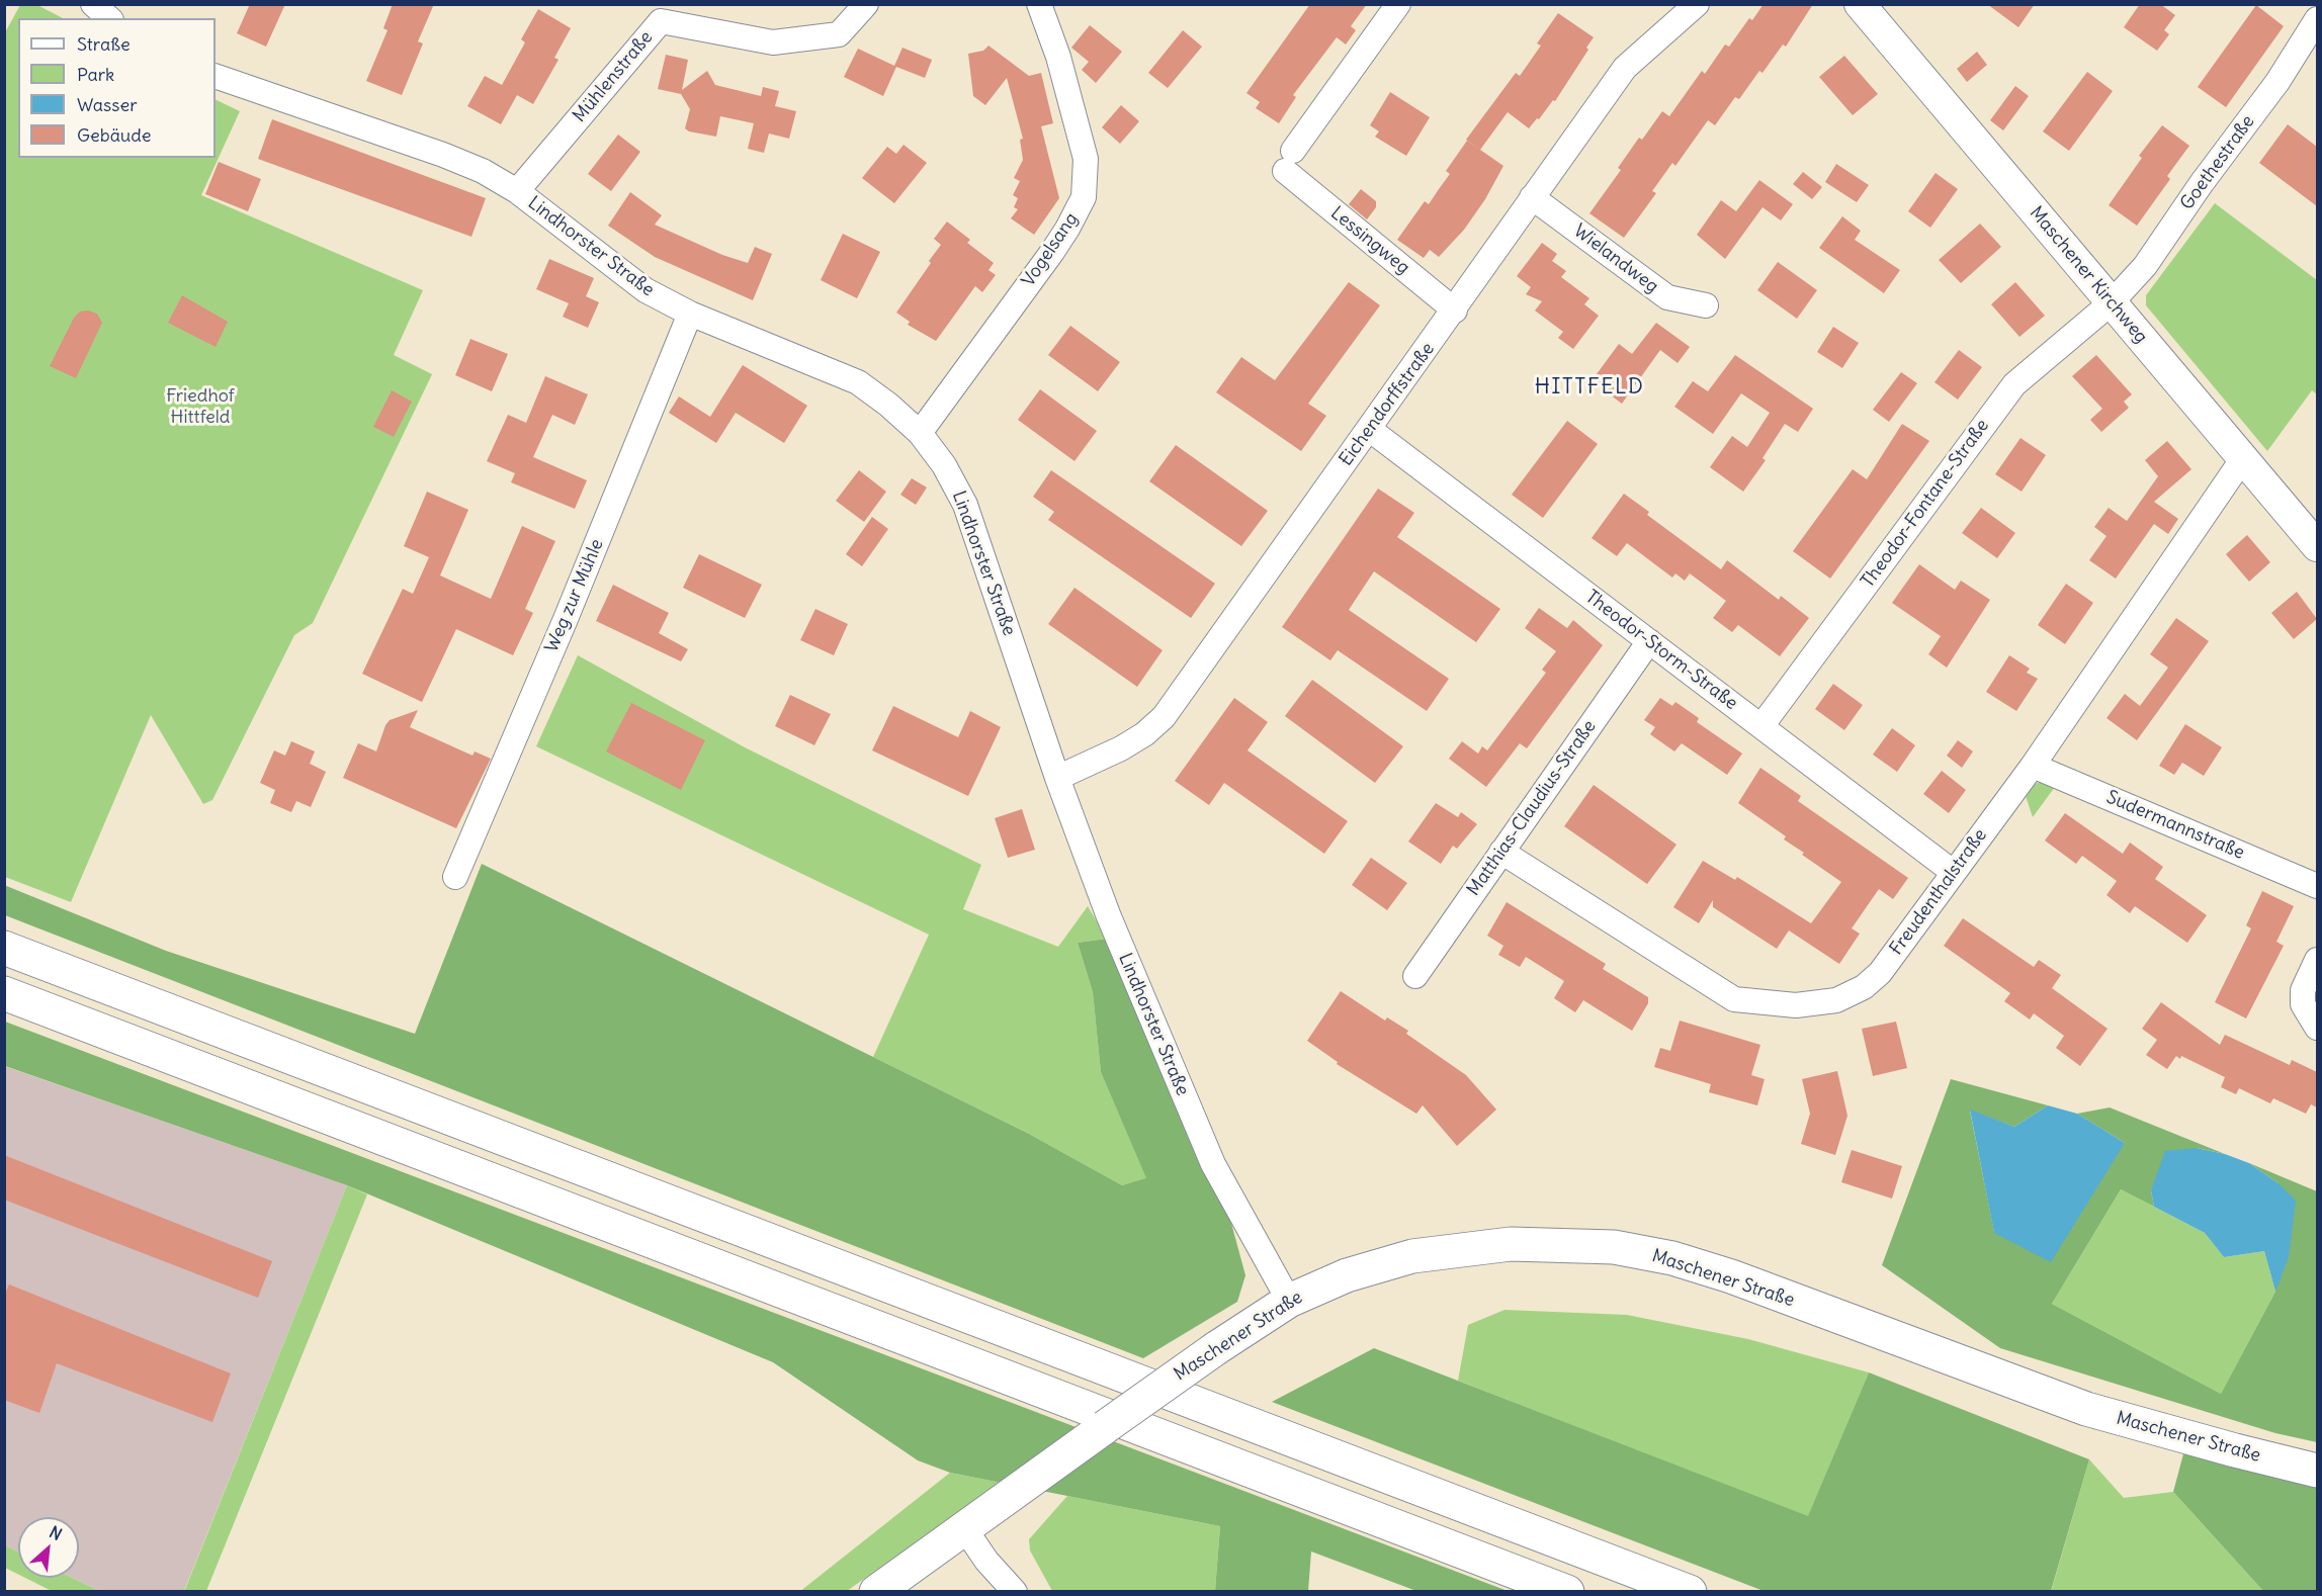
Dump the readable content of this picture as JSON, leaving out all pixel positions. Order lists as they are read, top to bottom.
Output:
{
  "streets": {
    "main road": ["Maschener Straße"],
    "street": [
      "Mühlenstraße",
      "Goethestraße",
      "Lessingweg",
      "Lindhorster Straße",
      "Vogelsang",
      "Wielandweg",
      "Maschener Kirchweg",
      "Eichendorffstraße",
      "Theodor-Fontane-Straße",
      "Weg zur Mühle",
      "Theodor-Storm-Straße",
      "Matthias-Claudius-Straße",
      "Sudermannstraße",
      "Freudenthalstraße"
    ]
  },
  "crossings": [
    ["Mühlenstraße", "Lindhorster Straße"],
    ["Goethestraße", "Maschener Kirchweg"],
    ["Goethestraße", "Theodor-Fontane-Straße"],
    ["Lessingweg", "Eichendorffstraße"],
    ["Lindhorster Straße", "Vogelsang"],
    ["Lindhorster Straße", "Eichendorffstraße"],
    ["Lindhorster Straße", "Weg zur Mühle"],
    ["Lindhorster Straße", "Maschener Straße"],
    ["Wielandweg", "Eichendorffstraße"],
    ["Maschener Kirchweg", "Theodor-Fontane-Straße"],
    ["Maschener Kirchweg", "Freudenthalstraße"],
    ["Eichendorffstraße", "Theodor-Storm-Straße"],
    ["Theodor-Fontane-Straße", "Theodor-Storm-Straße"],
    ["Theodor-Storm-Straße", "Matthias-Claudius-Straße"],
    ["Theodor-Storm-Straße", "Freudenthalstraße"],
    ["Matthias-Claudius-Straße", "Freudenthalstraße"],
    ["Sudermannstraße", "Freudenthalstraße"]
  ],
  "districts": ["HITTFELD"],
  "parks": ["Friedhof Hittfeld"],
  "legend": [
    "Straße",
    "Park",
    "Wasser",
    "Gebäude"
  ],
  "north": "top right"
}
